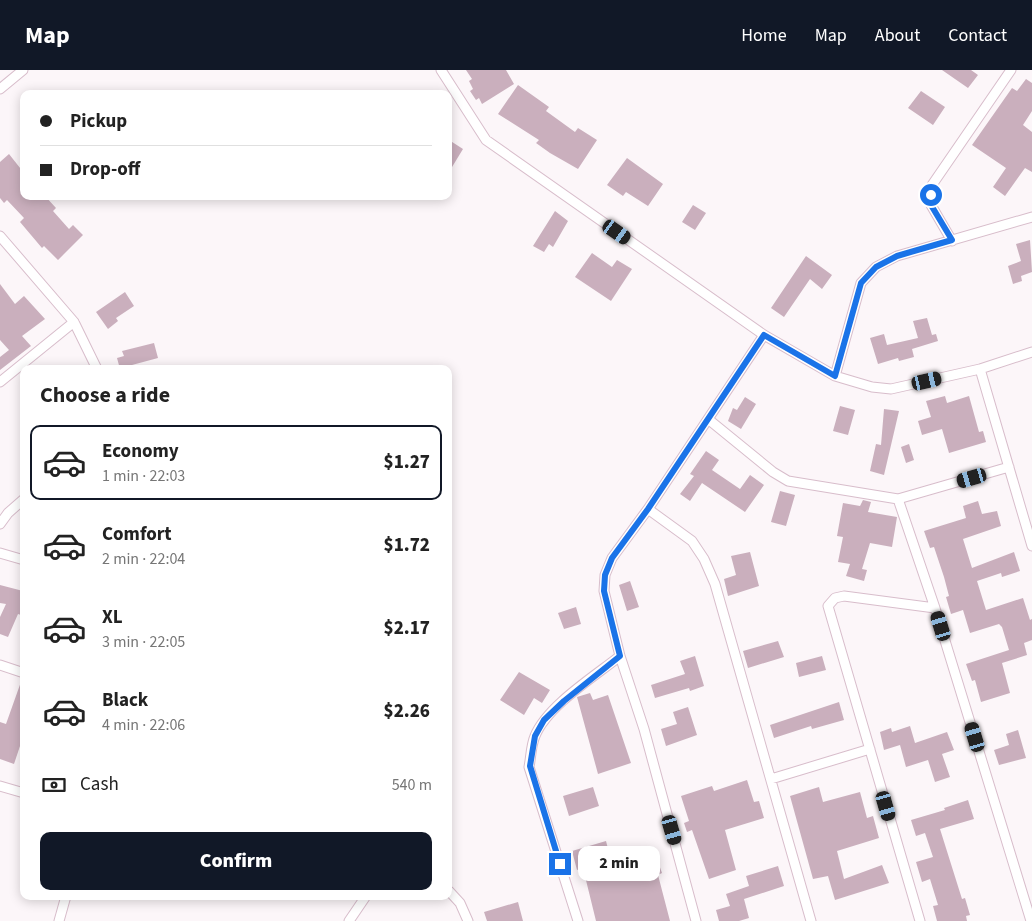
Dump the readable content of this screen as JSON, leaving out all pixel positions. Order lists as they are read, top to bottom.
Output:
{
  "page": {
    "header": "Map",
    "nav": [
      "Home",
      "Map",
      "About",
      "Contact"
    ],
    "banner": ["Pickup", "Drop-off"],
    "heading": "Choose a ride",
    "list": [
      {
        "name": "Economy",
        "note": "1 min · 22:03",
        "value": "$1.27"
      },
      {
        "name": "Comfort",
        "note": "2 min · 22:04",
        "value": "$1.72"
      },
      {
        "name": "XL",
        "note": "3 min · 22:05",
        "value": "$2.17"
      },
      {
        "name": "Black",
        "note": "4 min · 22:06",
        "value": "$2.26"
      }
    ],
    "pay": ["Cash", "540 m"],
    "buttons": "Confirm",
    "bubble": "2 min"
  }
}
